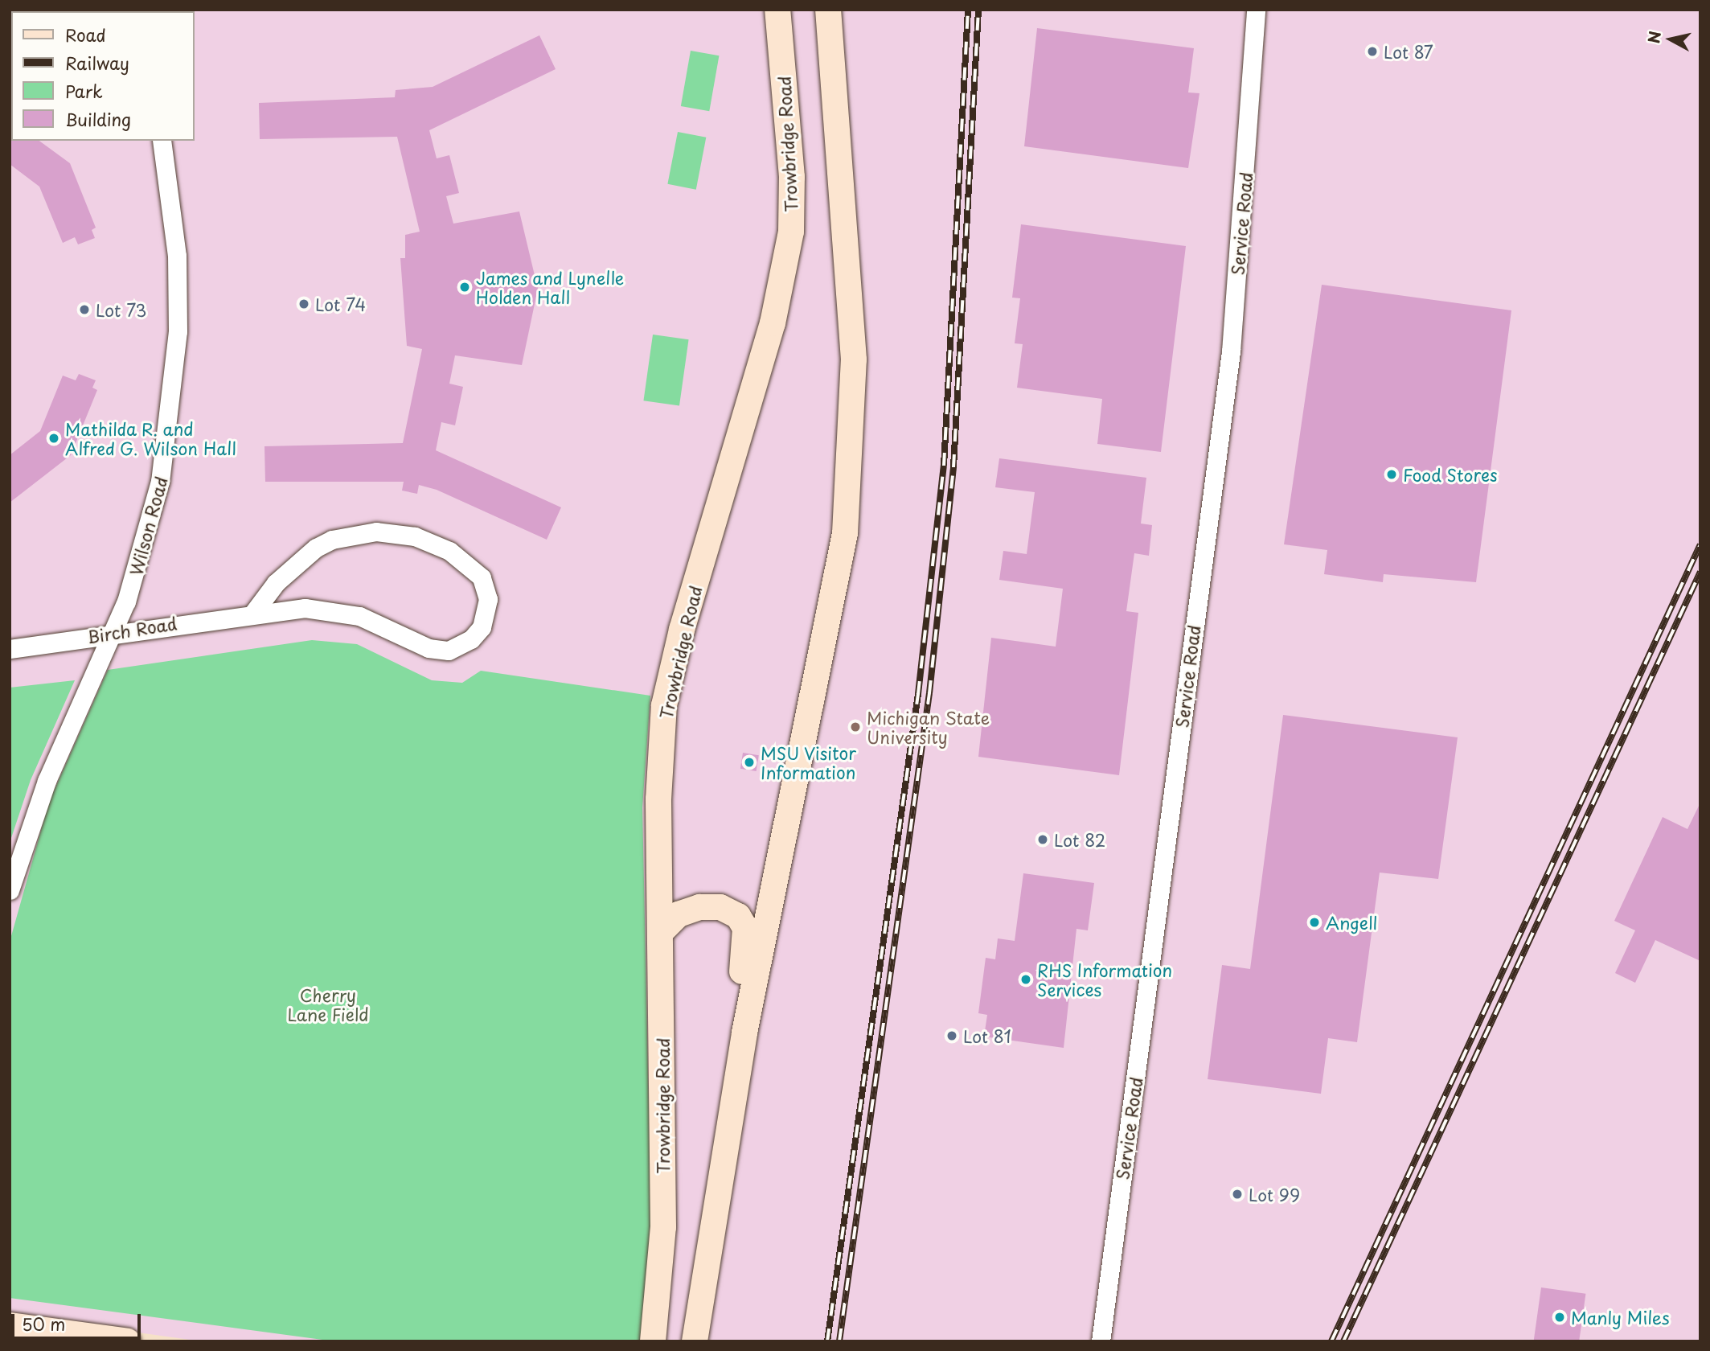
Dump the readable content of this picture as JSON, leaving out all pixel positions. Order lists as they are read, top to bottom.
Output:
{
  "streets": {
    "street": [
      "Trowbridge Road",
      "Service Road",
      "Wilson Road",
      "Birch Road"
    ]
  },
  "crossings": [
    ["Wilson Road", "Birch Road"]
  ],
  "parks": ["Cherry Lane Field"],
  "places": [
    "Lot 87",
    "James and Lynelle Holden Hall",
    "Lot 74",
    "Lot 73",
    "Mathilda R. and Alfred G. Wilson Hall",
    "Food Stores",
    "Michigan State University",
    "MSU Visitor Information",
    "Lot 82",
    "Angell",
    "RHS Information Services",
    "Lot 81",
    "Lot 99",
    "Manly Miles"
  ],
  "legend": [
    "Road",
    "Railway",
    "Park",
    "Building"
  ],
  "scale_bar": "50 m",
  "north": "left"
}
